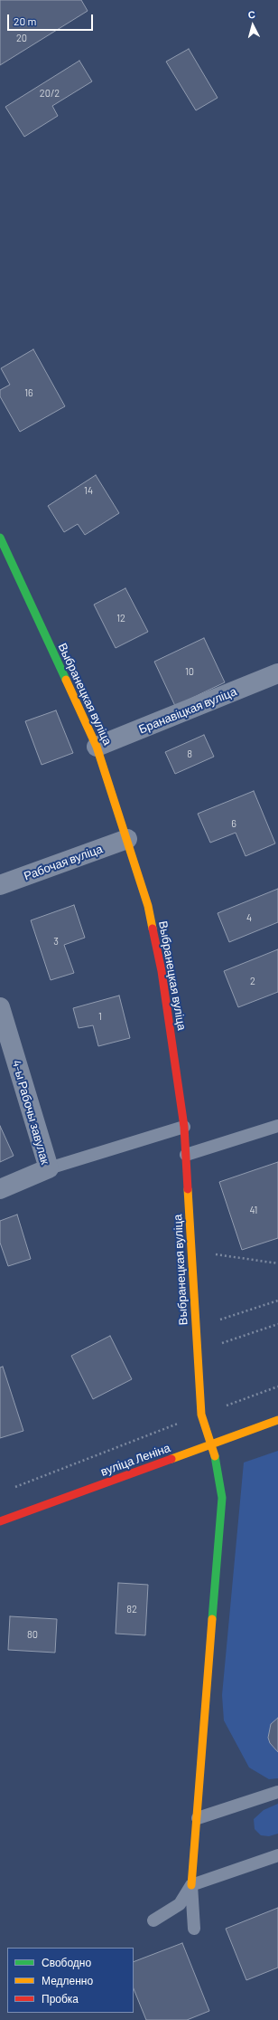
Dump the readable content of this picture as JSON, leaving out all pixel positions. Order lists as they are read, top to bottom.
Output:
{
  "streets": {
    "street": [
      "Выбранецкая вуліца",
      "Бранавіцкая вуліца",
      "Рабочая вуліца",
      "4-ы Рабочы завулак",
      "вуліца Леніна"
    ]
  },
  "crossings": [
    ["Выбранецкая вуліца", "Бранавіцкая вуліца"],
    ["Выбранецкая вуліца", "Рабочая вуліца"],
    ["Выбранецкая вуліца", "вуліца Леніна"]
  ],
  "house_numbers": [
    "20",
    "20/2",
    "16",
    "14",
    "12",
    "10",
    "8",
    "6",
    "4",
    "3",
    "2",
    "1",
    "41",
    "82",
    "80"
  ],
  "legend": ["Свободно", "Медленно", "Пробка"],
  "scale_bar": "20 m",
  "north": "top"
}
